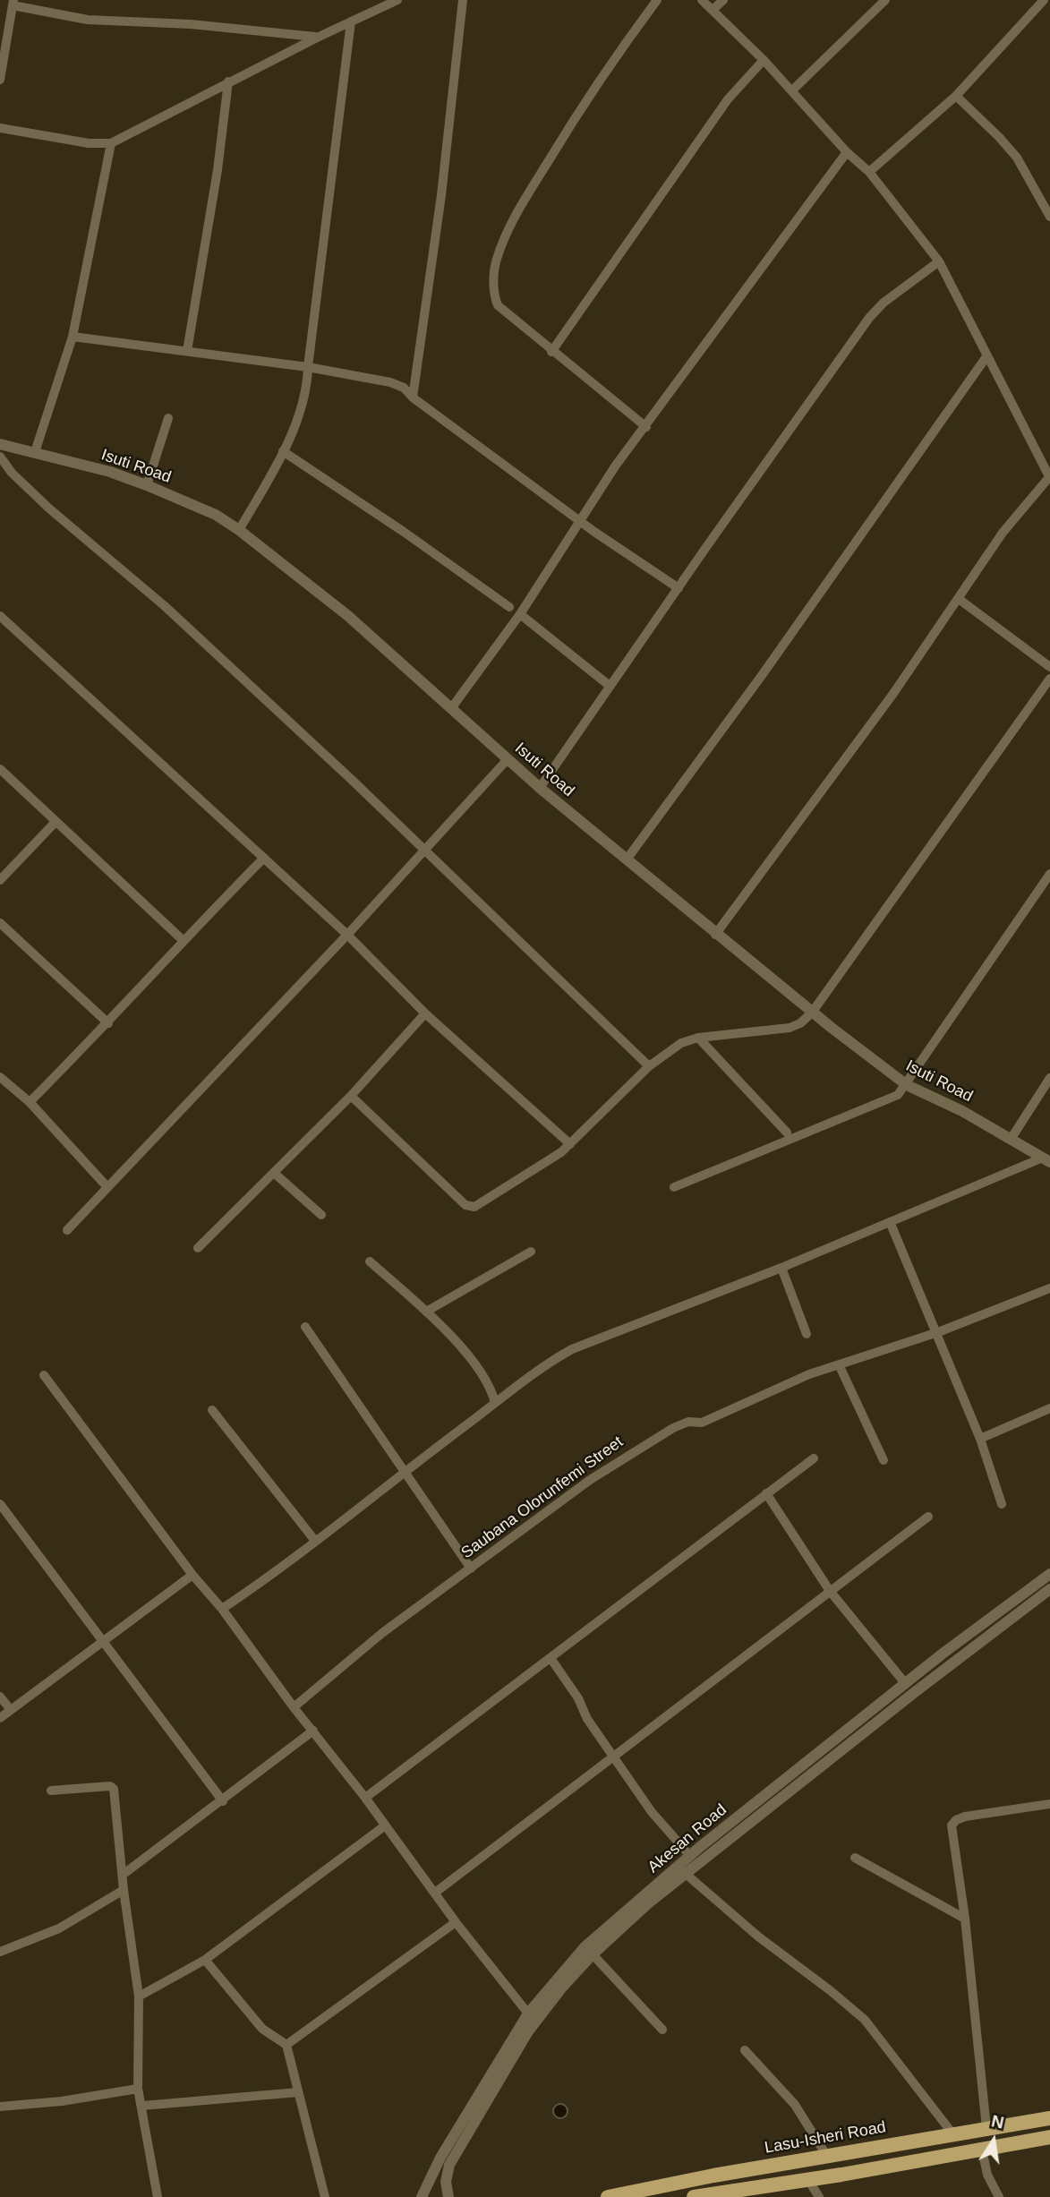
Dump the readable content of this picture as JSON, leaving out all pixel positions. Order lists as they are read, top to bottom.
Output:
{
  "streets": {
    "main road": ["Lasu-Isheri Road"],
    "street": ["Isuti Road", "Saubana Olorunfemi Street", "Akesan Road"]
  },
  "north": "top"
}
